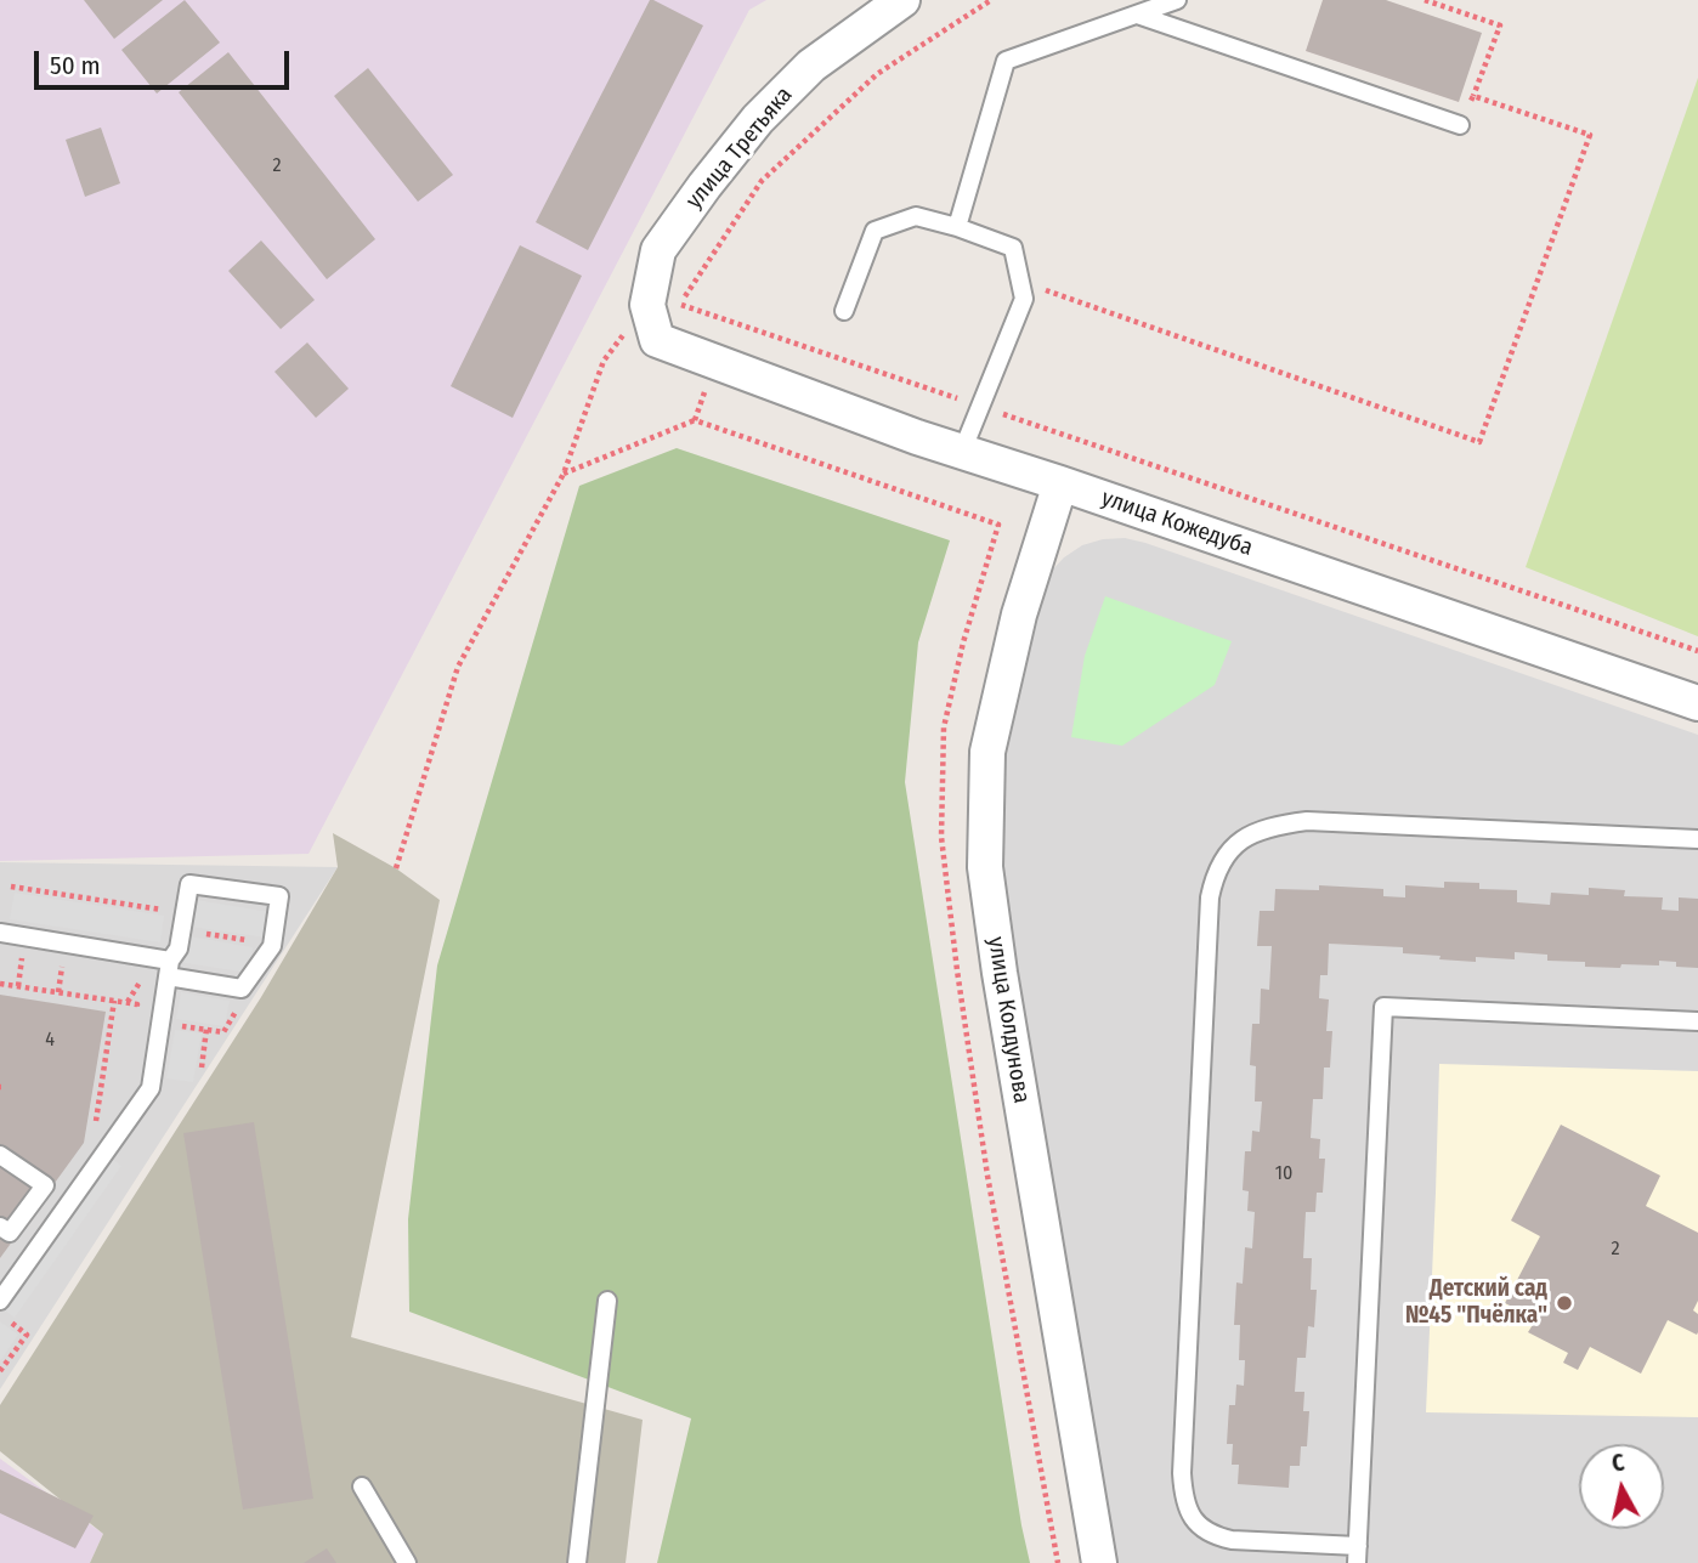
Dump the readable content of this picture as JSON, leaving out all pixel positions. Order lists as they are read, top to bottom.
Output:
{
  "streets": {
    "street": ["улица Третьяка", "улица Кожедуба", "улица Колдунова"]
  },
  "crossings": [
    ["улица Третьяка", "улица Кожедуба"],
    ["улица Кожедуба", "улица Колдунова"]
  ],
  "places": ["Детский сад №45 \"Пчёлка\""],
  "house_numbers": [
    "2",
    "4",
    "10",
    "2"
  ],
  "scale_bar": "50 m",
  "north": "top"
}
